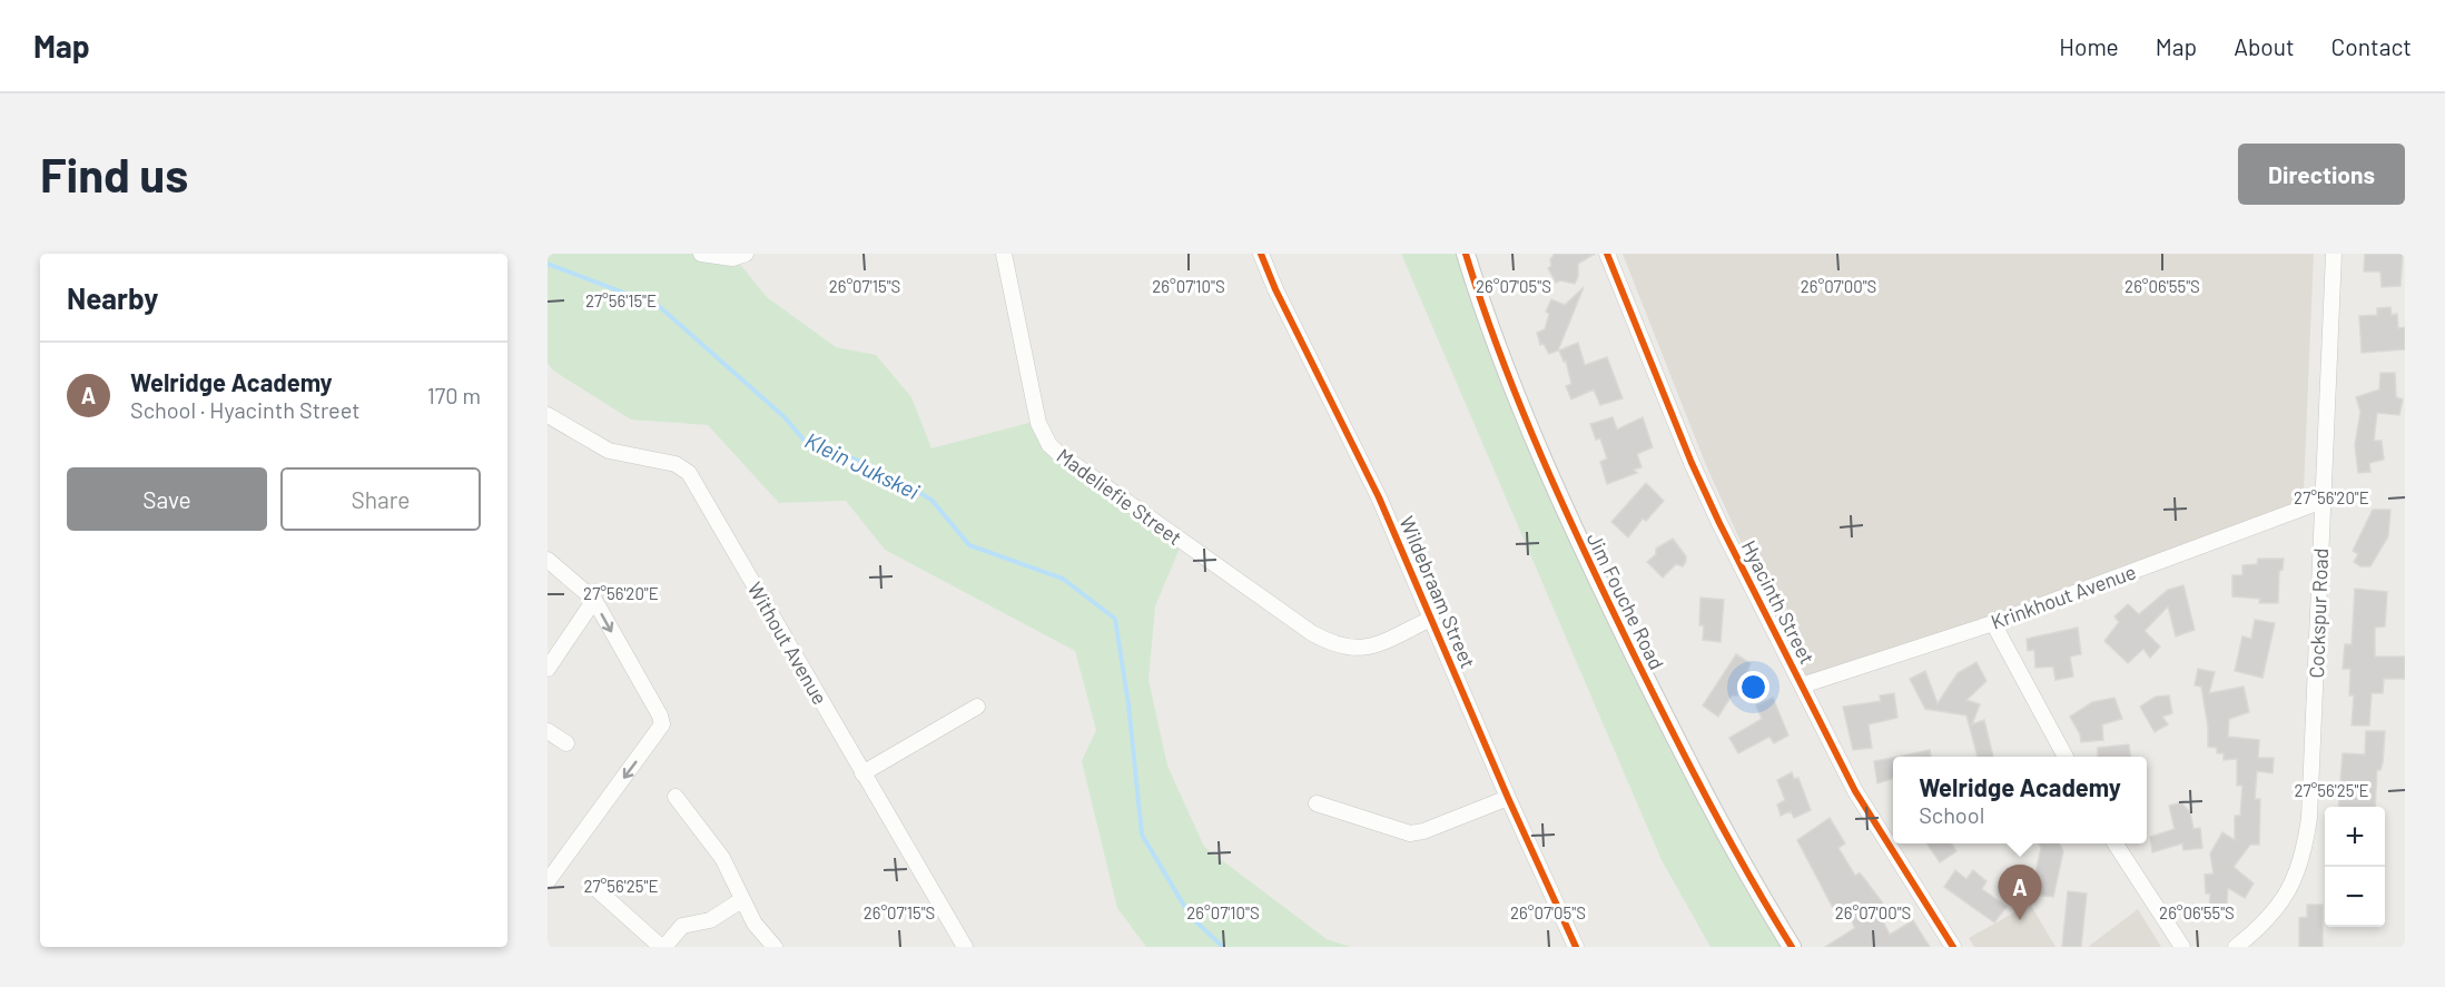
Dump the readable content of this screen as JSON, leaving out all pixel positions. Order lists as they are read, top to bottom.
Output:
{
  "streets": {
    "street": [
      "Madeliefie Street",
      "Wildebraam Street",
      "Krinkhout Avenue",
      "Jim Fouche Road",
      "Hyacinth Street",
      "Cockspur Road",
      "Without Avenue"
    ]
  },
  "crossings": [
    ["Madeliefie Street", "Wildebraam Street"],
    ["Krinkhout Avenue", "Hyacinth Street"],
    ["Krinkhout Avenue", "Cockspur Road"]
  ],
  "water": ["Klein Jukskei"],
  "page": {
    "header": "Map",
    "nav": [
      "Home",
      "Map",
      "About",
      "Contact"
    ],
    "buttons": [
      "Directions",
      ["Save", "Share"]
    ],
    "title": "Find us",
    "heading": "Nearby",
    "list": [
      {
        "mark": "A",
        "name": "Welridge Academy",
        "note": "School · Hyacinth Street",
        "value": "170 m"
      }
    ],
    "popup": ["Welridge Academy", "School"],
    "map_buttons": ["+", "−"],
    "pins": "A"
  },
  "coordinates": [
    "26°07'15\"S",
    "26°07'10\"S",
    "26°07'05\"S",
    "26°07'00\"S",
    "26°06'55\"S",
    "27°56'15\"E",
    "27°56'20\"E",
    "27°56'25\"E"
  ]
}
